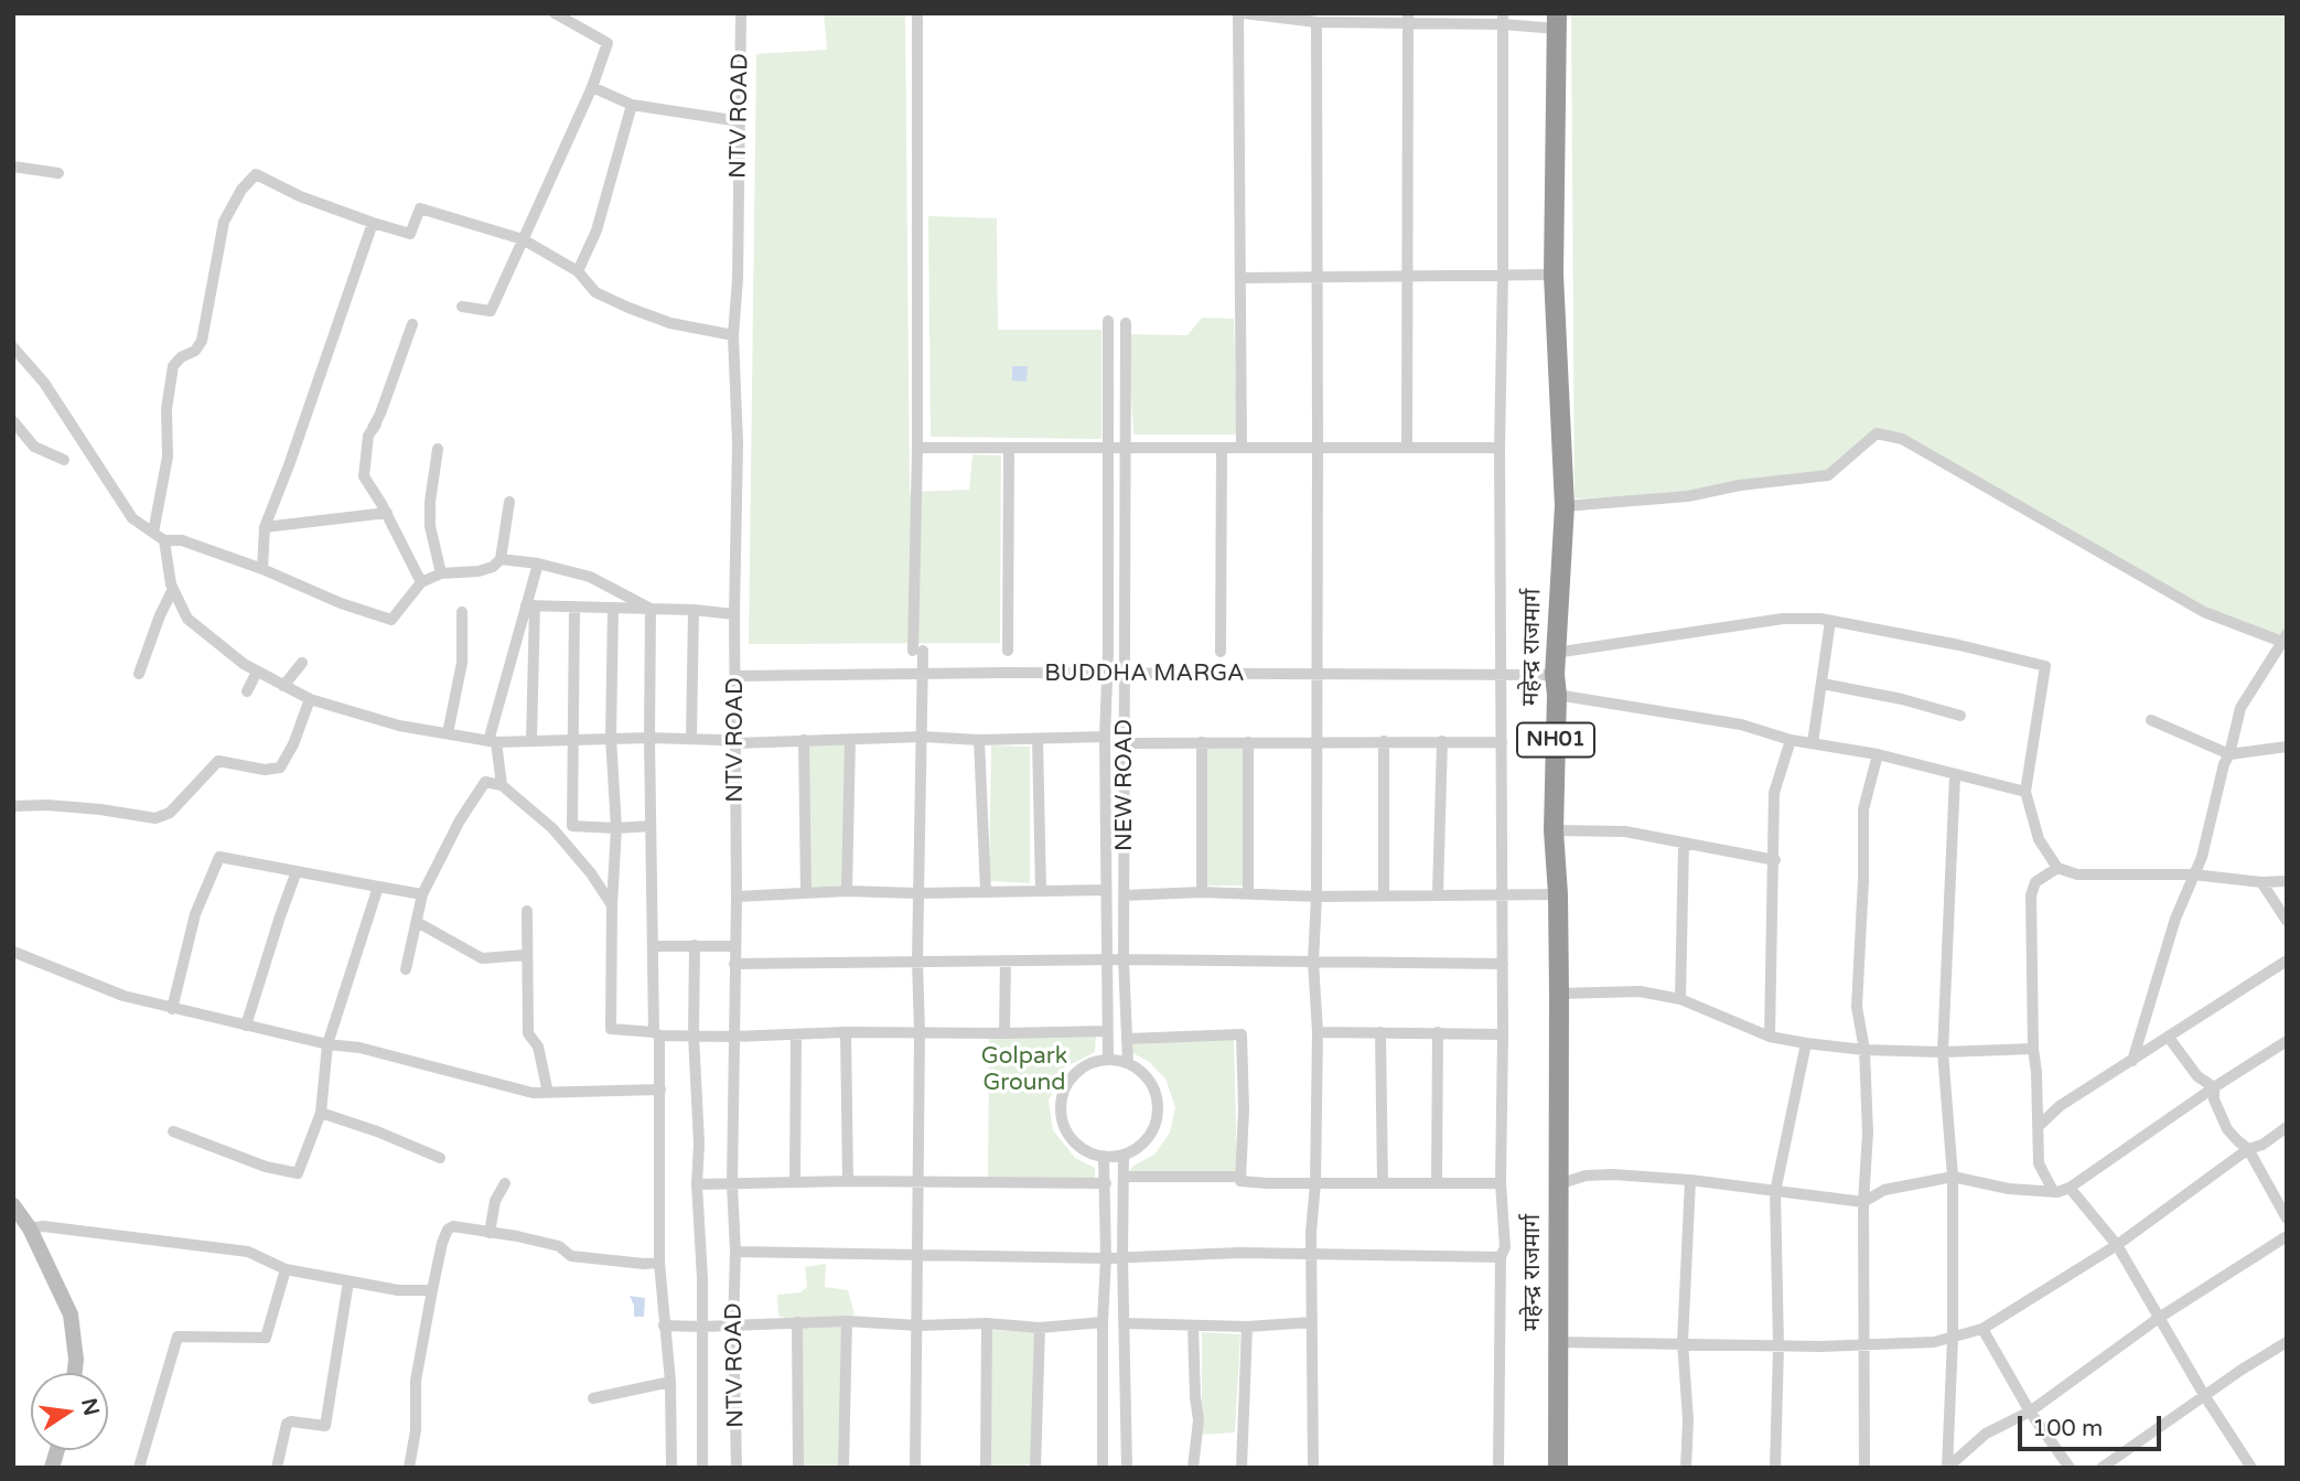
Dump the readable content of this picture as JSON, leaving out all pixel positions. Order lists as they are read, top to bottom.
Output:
{
  "streets": {
    "highway": ["महेन्द्र राजमार्ग", "NH01"],
    "street": ["NTV ROAD", "BUDDHA MARGA", "NEW ROAD"]
  },
  "crossings": [
    ["NTV ROAD", "BUDDHA MARGA"],
    ["महेन्द्र राजमार्ग", "BUDDHA MARGA"],
    ["BUDDHA MARGA", "NEW ROAD"]
  ],
  "parks": ["Golpark Ground"],
  "scale_bar": "100 m",
  "north": "right"
}
